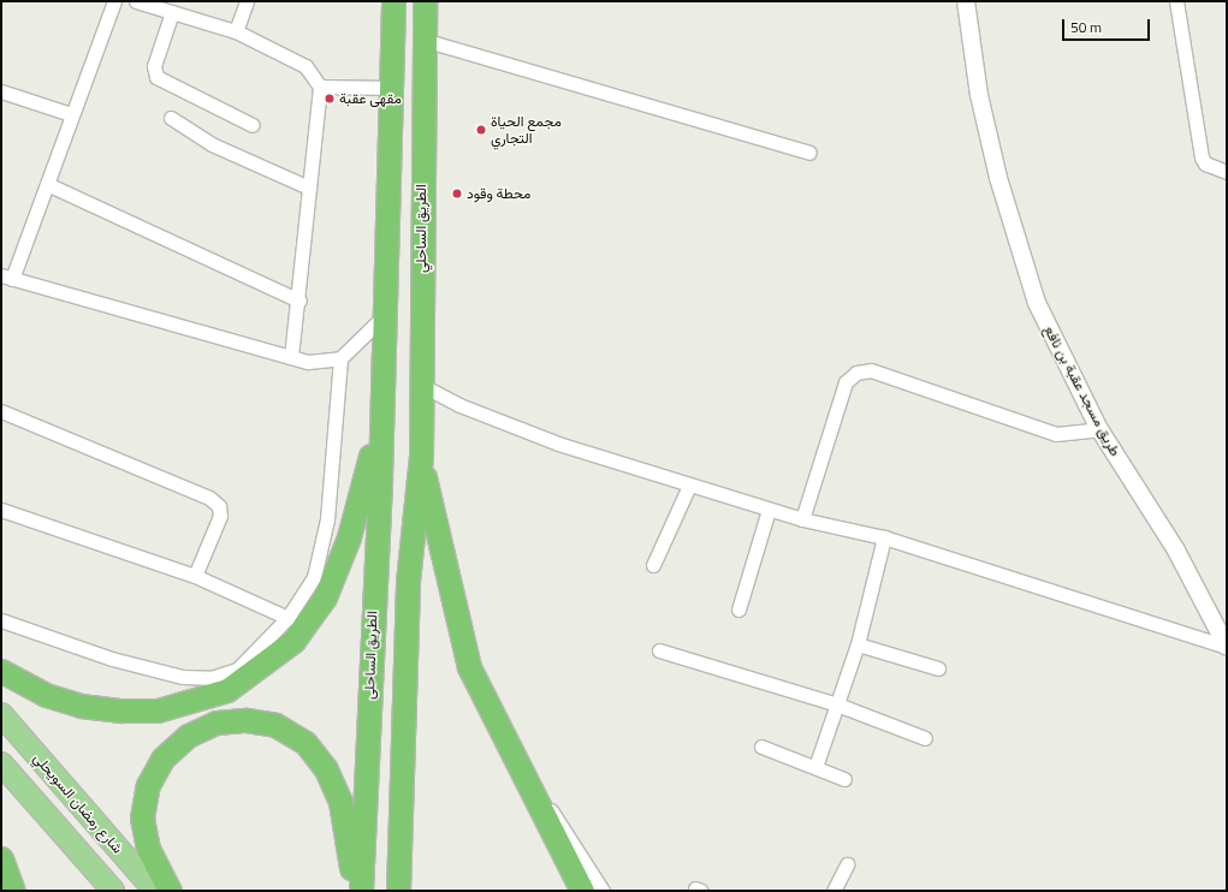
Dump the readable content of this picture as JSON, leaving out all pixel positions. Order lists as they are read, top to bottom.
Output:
{
  "streets": {
    "highway": ["الطريق الساحلي", "الطريق الساحلى"],
    "main road": ["شارع رمضان السويحلي"],
    "street": ["طريق مسجد عقبة بن نافع"]
  },
  "places": ["مقهى عقبة", "مجمع الحياة التجاري", "محطة وقود"],
  "scale_bar": "50 m"
}
